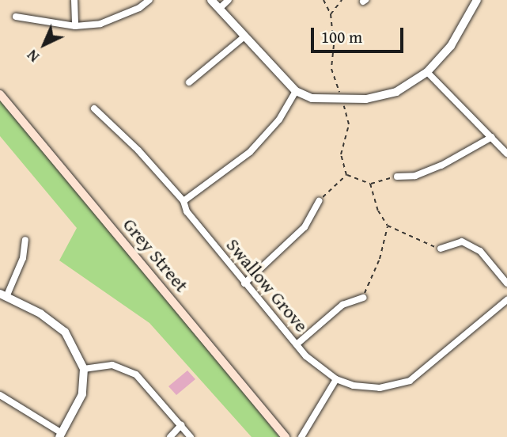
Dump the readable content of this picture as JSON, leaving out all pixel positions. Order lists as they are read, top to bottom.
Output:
{
  "streets": {
    "main road": ["Grey Street"],
    "street": ["Swallow Grove"]
  },
  "scale_bar": "100 m",
  "north": "bottom left"
}
